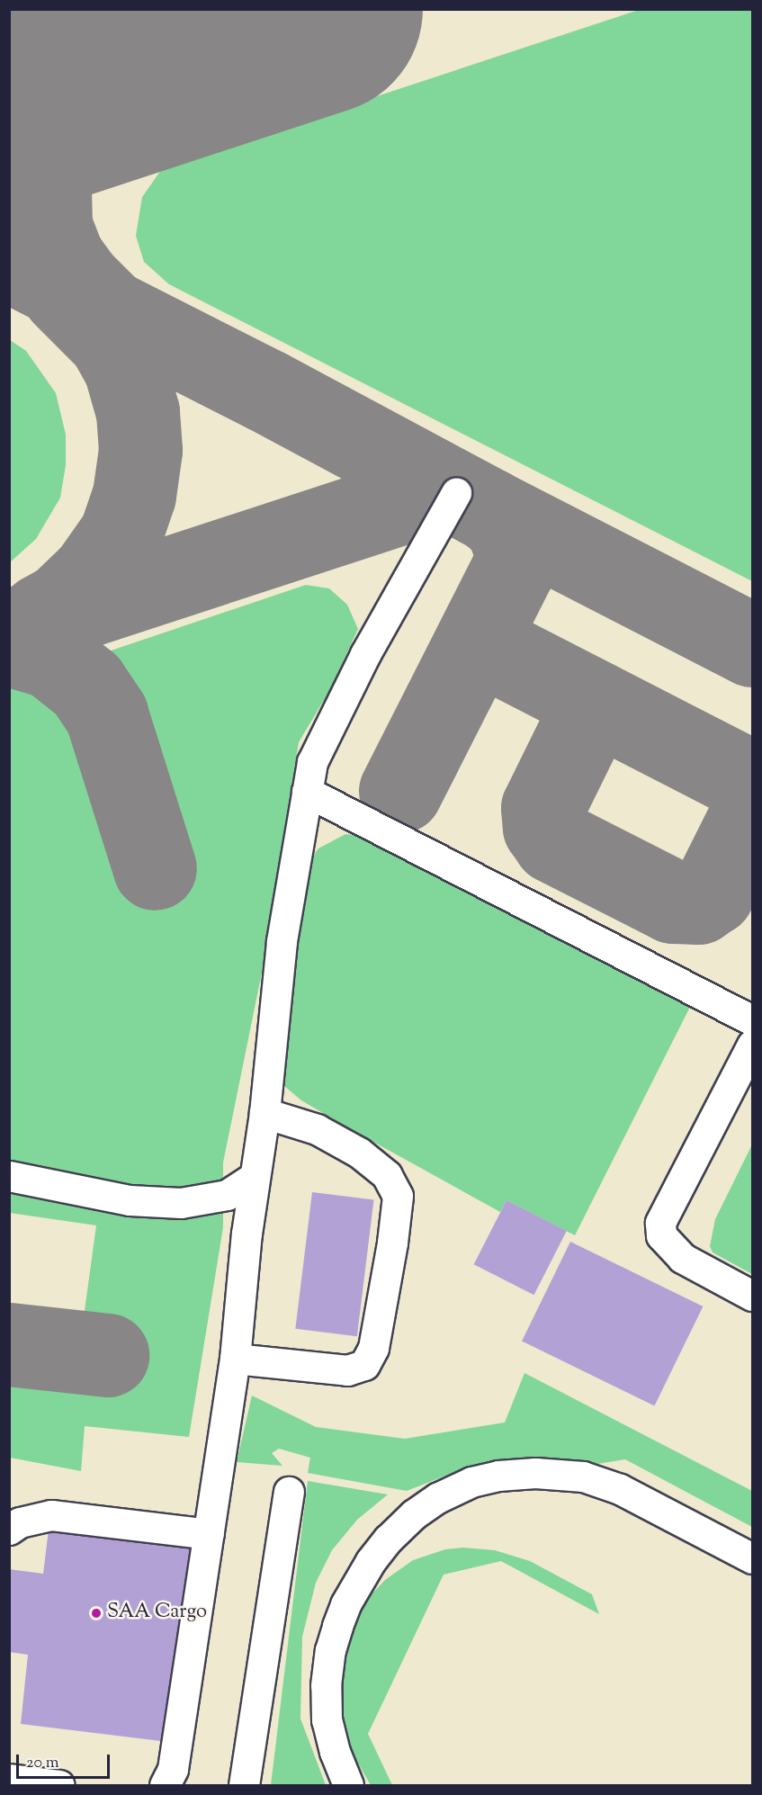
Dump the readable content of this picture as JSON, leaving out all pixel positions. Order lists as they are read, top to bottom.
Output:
{
  "places": ["SAA Cargo"],
  "scale_bar": "20 m"
}
